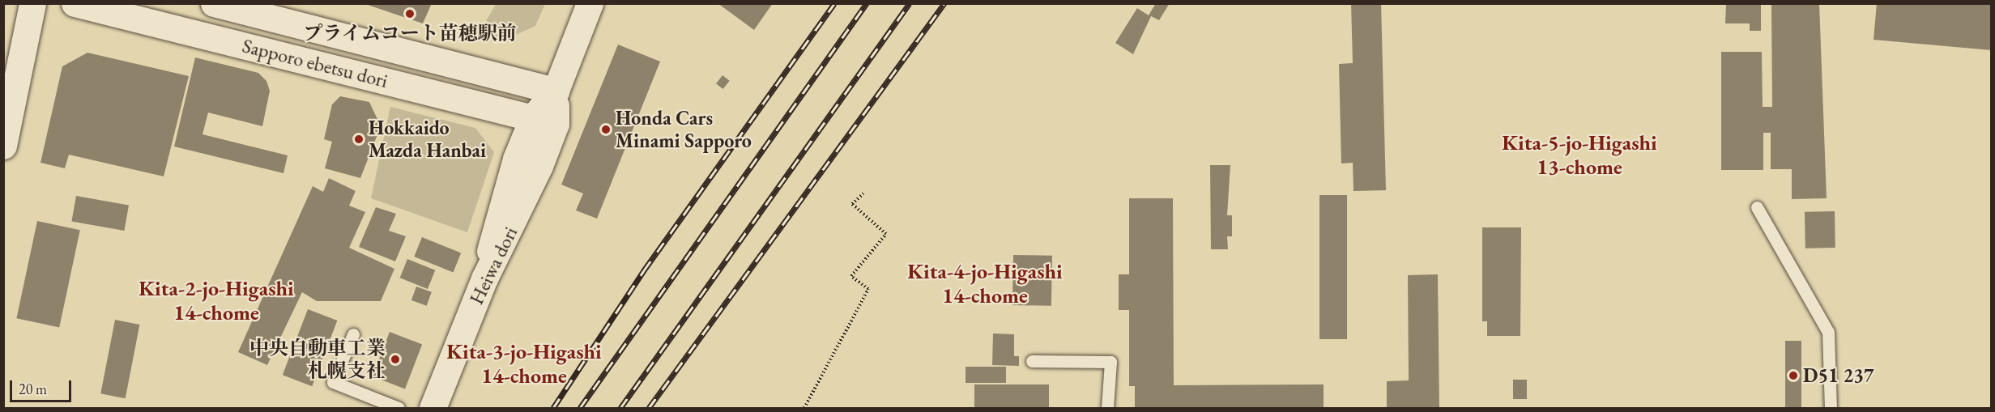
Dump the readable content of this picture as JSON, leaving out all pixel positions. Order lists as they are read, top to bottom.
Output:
{
  "streets": {
    "street": ["Sapporo ebetsu dori", "Heiwa dori"]
  },
  "crossings": [
    ["Sapporo ebetsu dori", "Heiwa dori"]
  ],
  "districts": [
    "Kita-5-jo-Higashi 13-chome",
    "Kita-4-jo-Higashi 14-chome",
    "Kita-2-jo-Higashi 14-chome",
    "Kita-3-jo-Higashi 14-chome"
  ],
  "places": [
    "プライムコート苗穂駅前",
    "Honda Cars Minami Sapporo",
    "Hokkaido Mazda Hanbai",
    "中央自動車工業 札幌支社",
    "D51 237"
  ],
  "scale_bar": "20 m"
}
